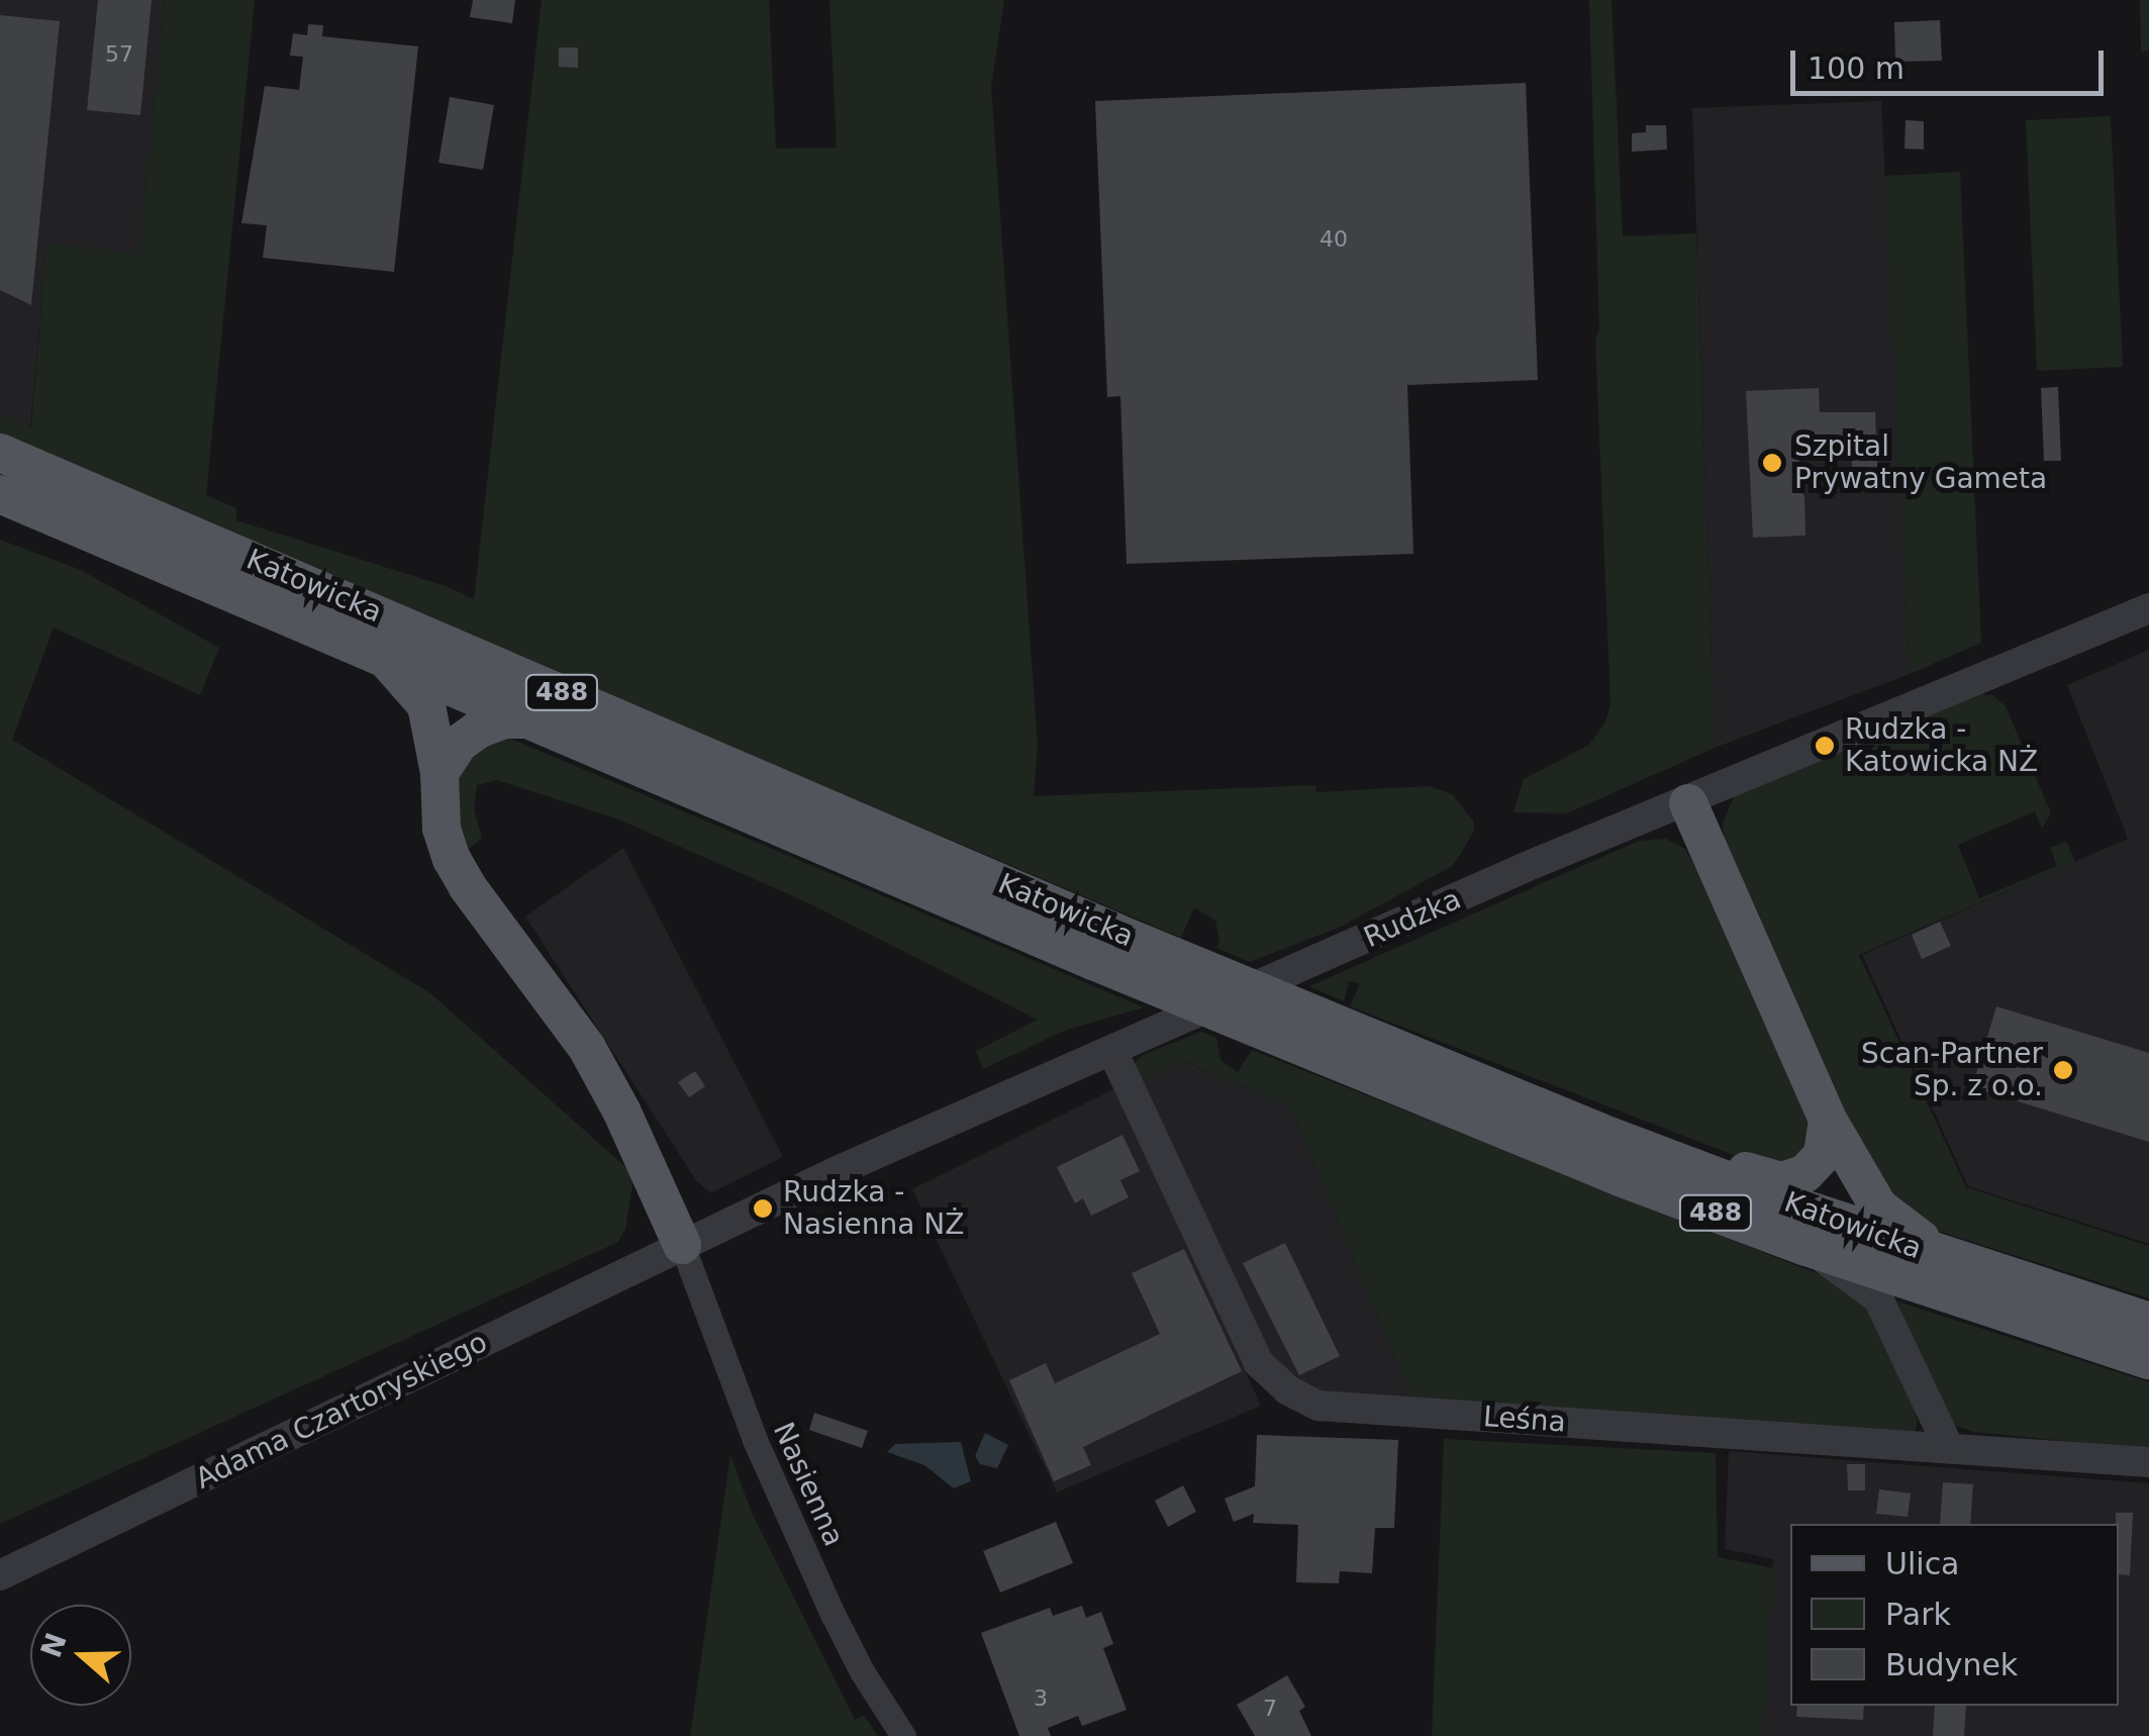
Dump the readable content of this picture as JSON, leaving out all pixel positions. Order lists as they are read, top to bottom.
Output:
{
  "streets": {
    "main road": ["Katowicka", "488"],
    "street": [
      "Rudzka",
      "Adama Czartoryskiego",
      "Leśna",
      "Nasienna"
    ]
  },
  "crossings": [
    ["Rudzka", "Adama Czartoryskiego"],
    ["Rudzka", "Leśna"],
    ["Rudzka", "Nasienna"],
    ["Adama Czartoryskiego", "Nasienna"]
  ],
  "places": [
    "Szpital Prywatny Gameta",
    "Rudzka - Katowicka NŻ",
    "Scan-Partner Sp. z o.o.",
    "Rudzka - Nasienna NŻ"
  ],
  "house_numbers": [
    "57",
    "40",
    "3",
    "7"
  ],
  "legend": ["Ulica", "Park", "Budynek"],
  "scale_bar": "100 m",
  "north": "left"
}
